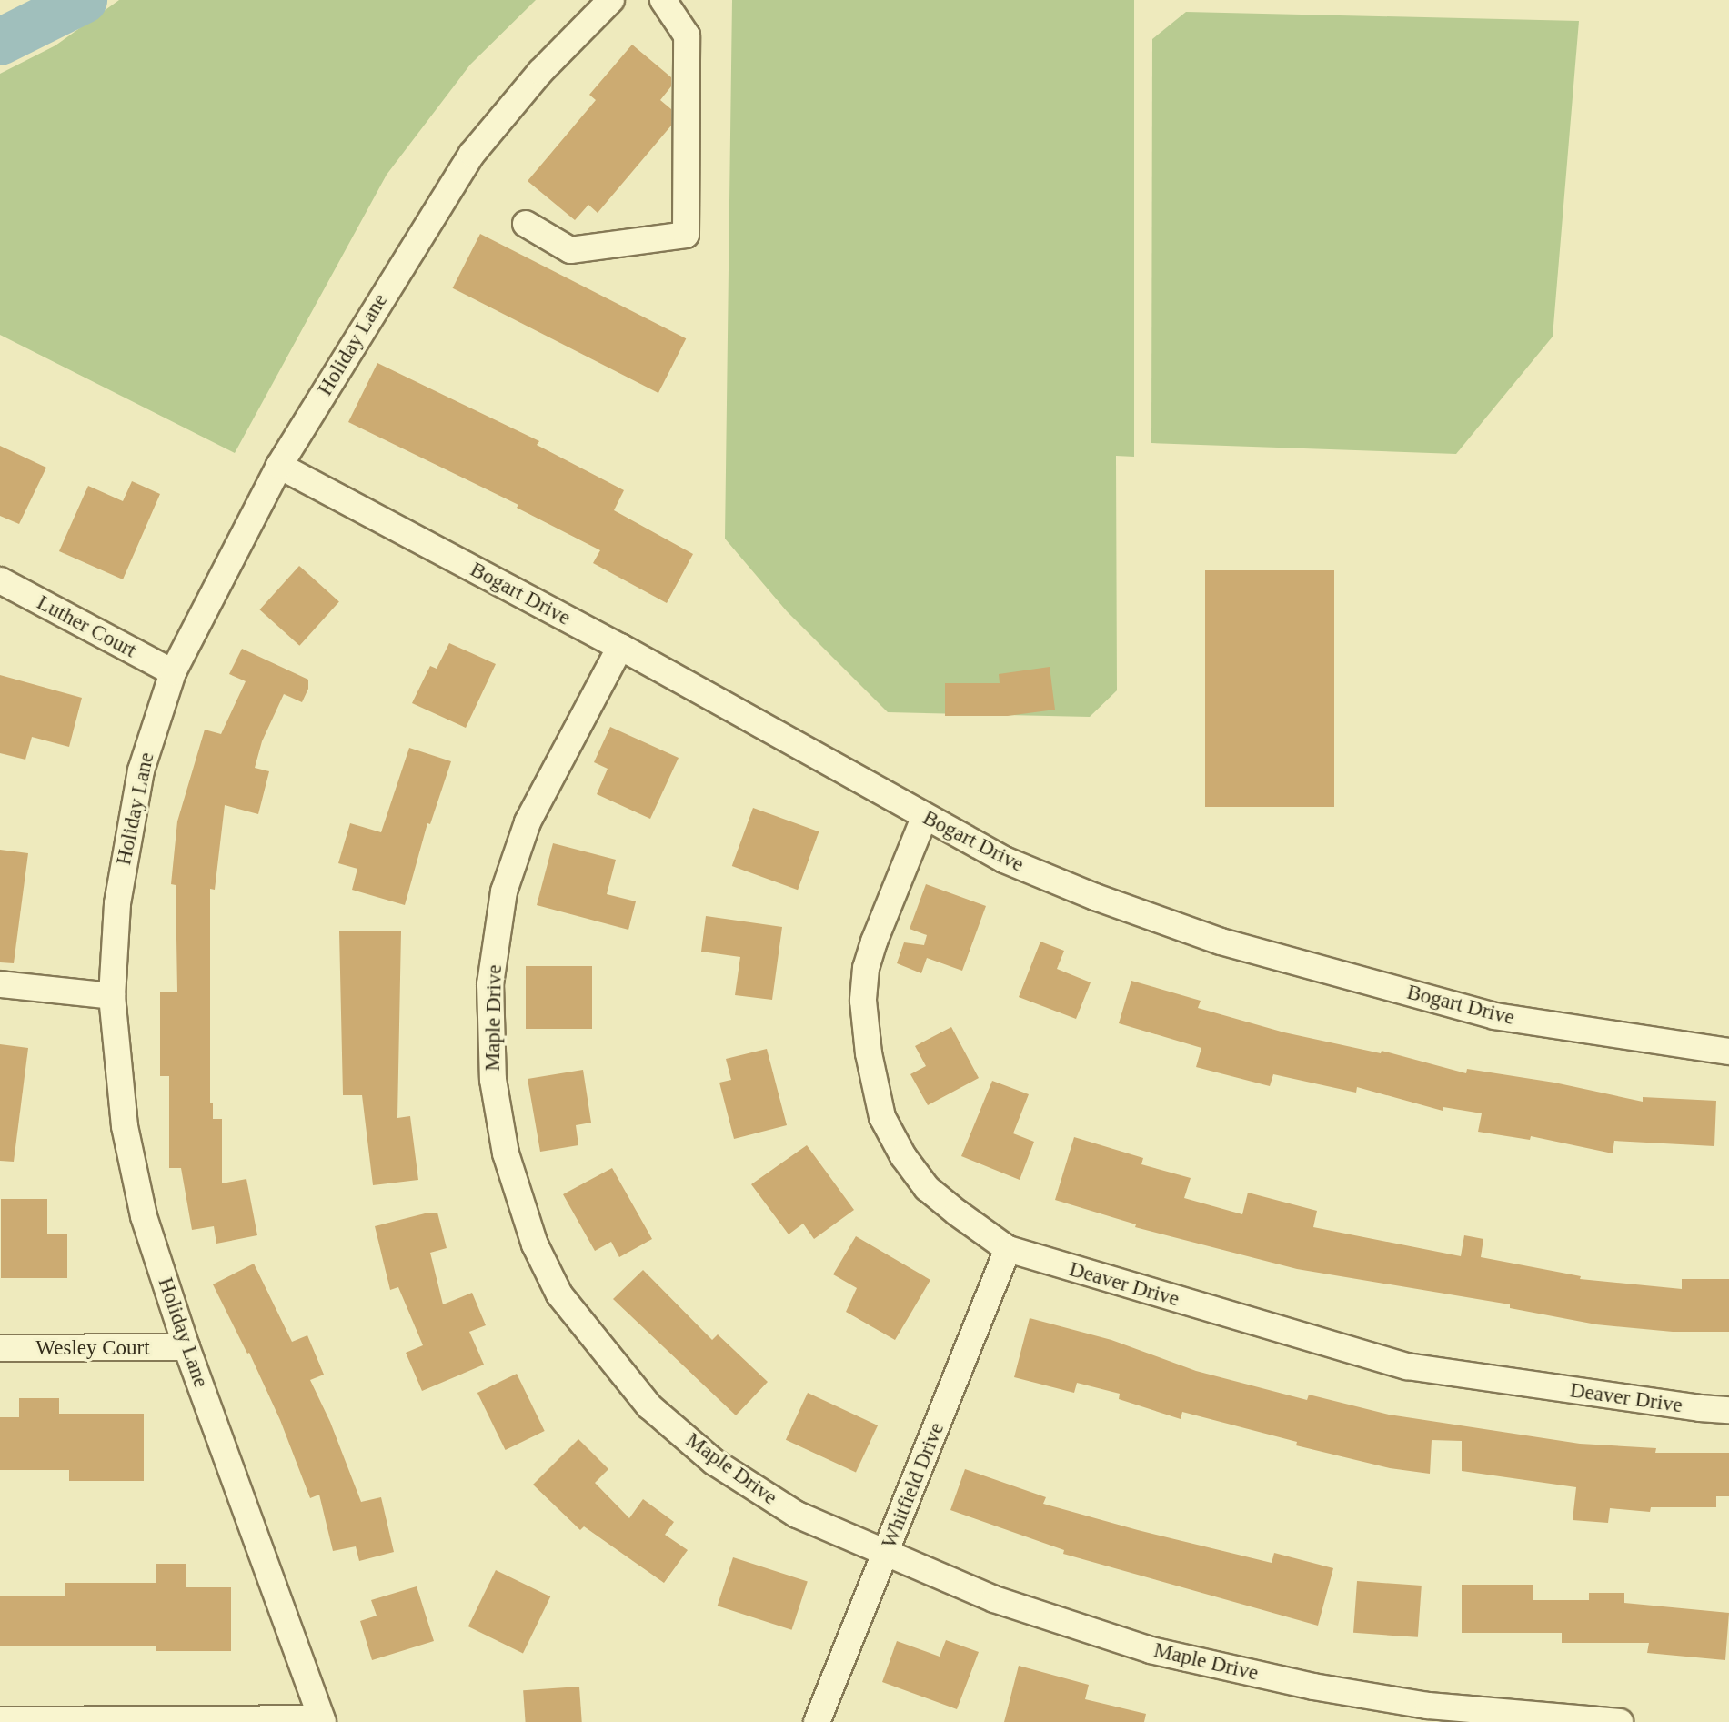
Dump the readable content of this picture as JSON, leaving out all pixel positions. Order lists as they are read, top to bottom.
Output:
{
  "streets": {
    "street": [
      "Holiday Lane",
      "Bogart Drive",
      "Luther Court",
      "Maple Drive",
      "Deaver Drive",
      "Wesley Court",
      "Whitfield Drive"
    ]
  },
  "crossings": [
    ["Holiday Lane", "Bogart Drive"],
    ["Holiday Lane", "Luther Court"],
    ["Holiday Lane", "Wesley Court"],
    ["Bogart Drive", "Maple Drive"],
    ["Bogart Drive", "Deaver Drive"],
    ["Maple Drive", "Whitfield Drive"],
    ["Deaver Drive", "Whitfield Drive"]
  ]
}
